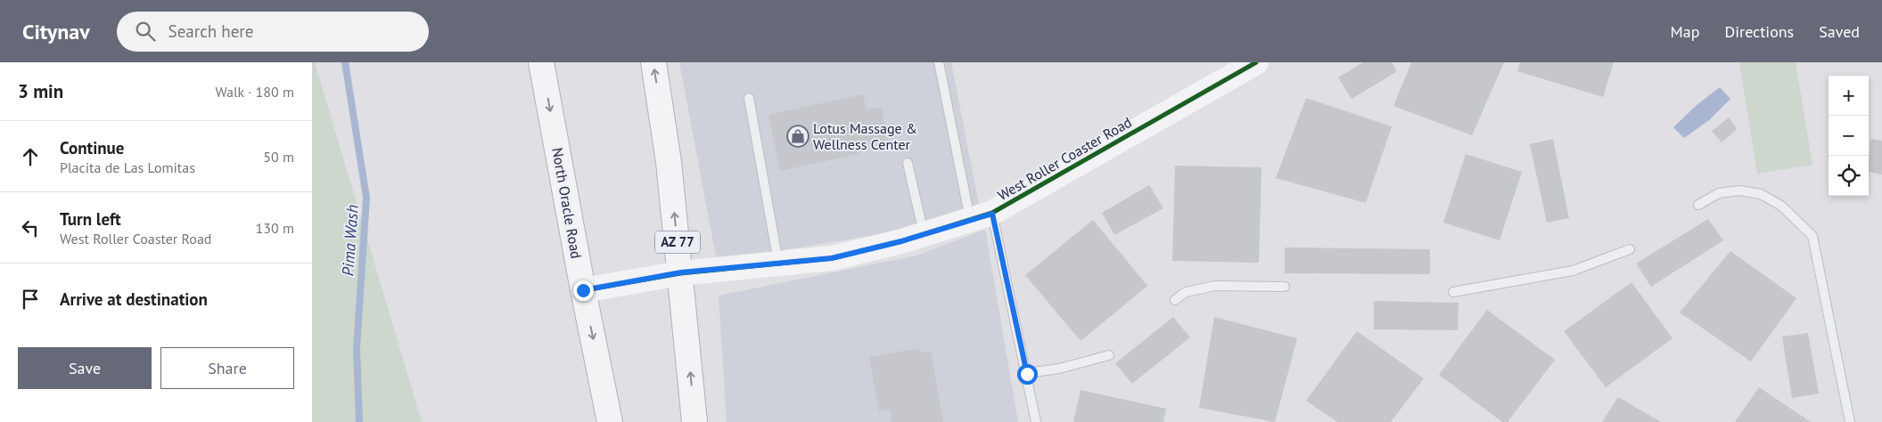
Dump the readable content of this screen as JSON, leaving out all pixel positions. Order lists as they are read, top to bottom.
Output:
{
  "streets": {
    "main road": ["West Roller Coaster Road", "North Oracle Road", "AZ 77"]
  },
  "crossings": [
    ["West Roller Coaster Road", "North Oracle Road"],
    ["West Roller Coaster Road", "AZ 77"]
  ],
  "water": ["Pima Wash"],
  "places": {
    "shop": ["Lotus Massage & Wellness Center"]
  },
  "page": {
    "header": "Citynav",
    "search": "Search here",
    "nav": ["Map", "Directions", "Saved"],
    "heading": ["3 min", "Walk · 180 m"],
    "map_buttons": ["+", "−"],
    "list": [
      ["Continue", "Placita de Las Lomitas", "50 m"],
      ["Turn left", "West Roller Coaster Road", "130 m"],
      "Arrive at destination"
    ],
    "buttons": ["Save", "Share"]
  }
}
